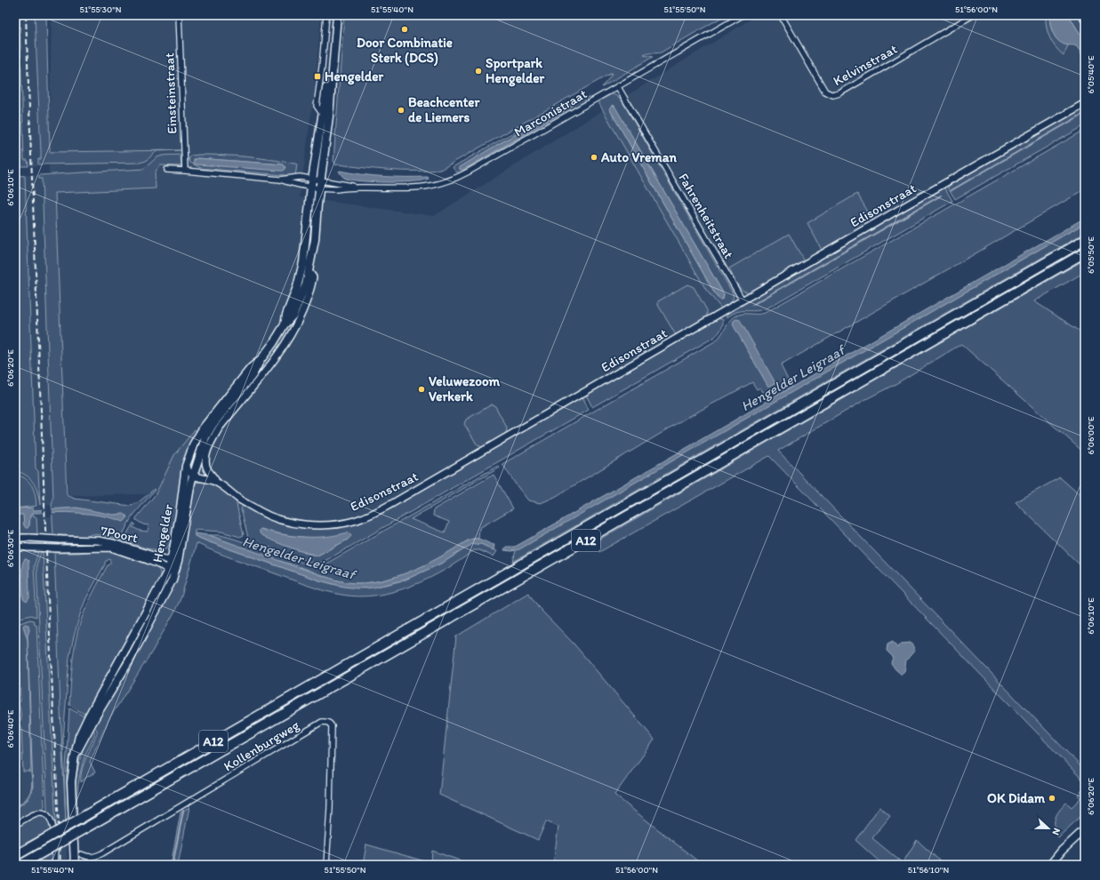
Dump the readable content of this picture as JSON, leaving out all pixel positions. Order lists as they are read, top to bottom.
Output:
{
  "streets": {
    "highway": ["A12"],
    "main road": ["Hengelder"],
    "street": [
      "Kelvinstraat",
      "Einsteinstraat",
      "Marconistraat",
      "Edisonstraat",
      "Fahrenheitstraat",
      "7Poort",
      "Kollenburgweg"
    ]
  },
  "crossings": [
    ["Marconistraat", "Fahrenheitstraat"],
    ["Marconistraat", "Hengelder"],
    ["Edisonstraat", "Fahrenheitstraat"],
    ["Edisonstraat", "Hengelder"],
    ["Hengelder", "7Poort"]
  ],
  "water": ["Hengelder Leigraaf"],
  "places": {
    "other": [
      "Door Combinatie Sterk (DCS)",
      "Sportpark Hengelder",
      "Beachcenter de Liemers",
      "Auto Vreman",
      "Veluwezoom Verkerk",
      "OK Didam"
    ],
    "transit": ["Hengelder"]
  },
  "north": "right",
  "coordinates": [
    "51°55'30\"N",
    "51°55'40\"N",
    "51°55'50\"N",
    "51°56'00\"N",
    "6°05'40\"E",
    "6°06'10\"E",
    "6°05'50\"E",
    "6°06'20\"E",
    "6°06'00\"E",
    "6°06'30\"E",
    "6°06'40\"E",
    "51°56'10\"N"
  ]
}
